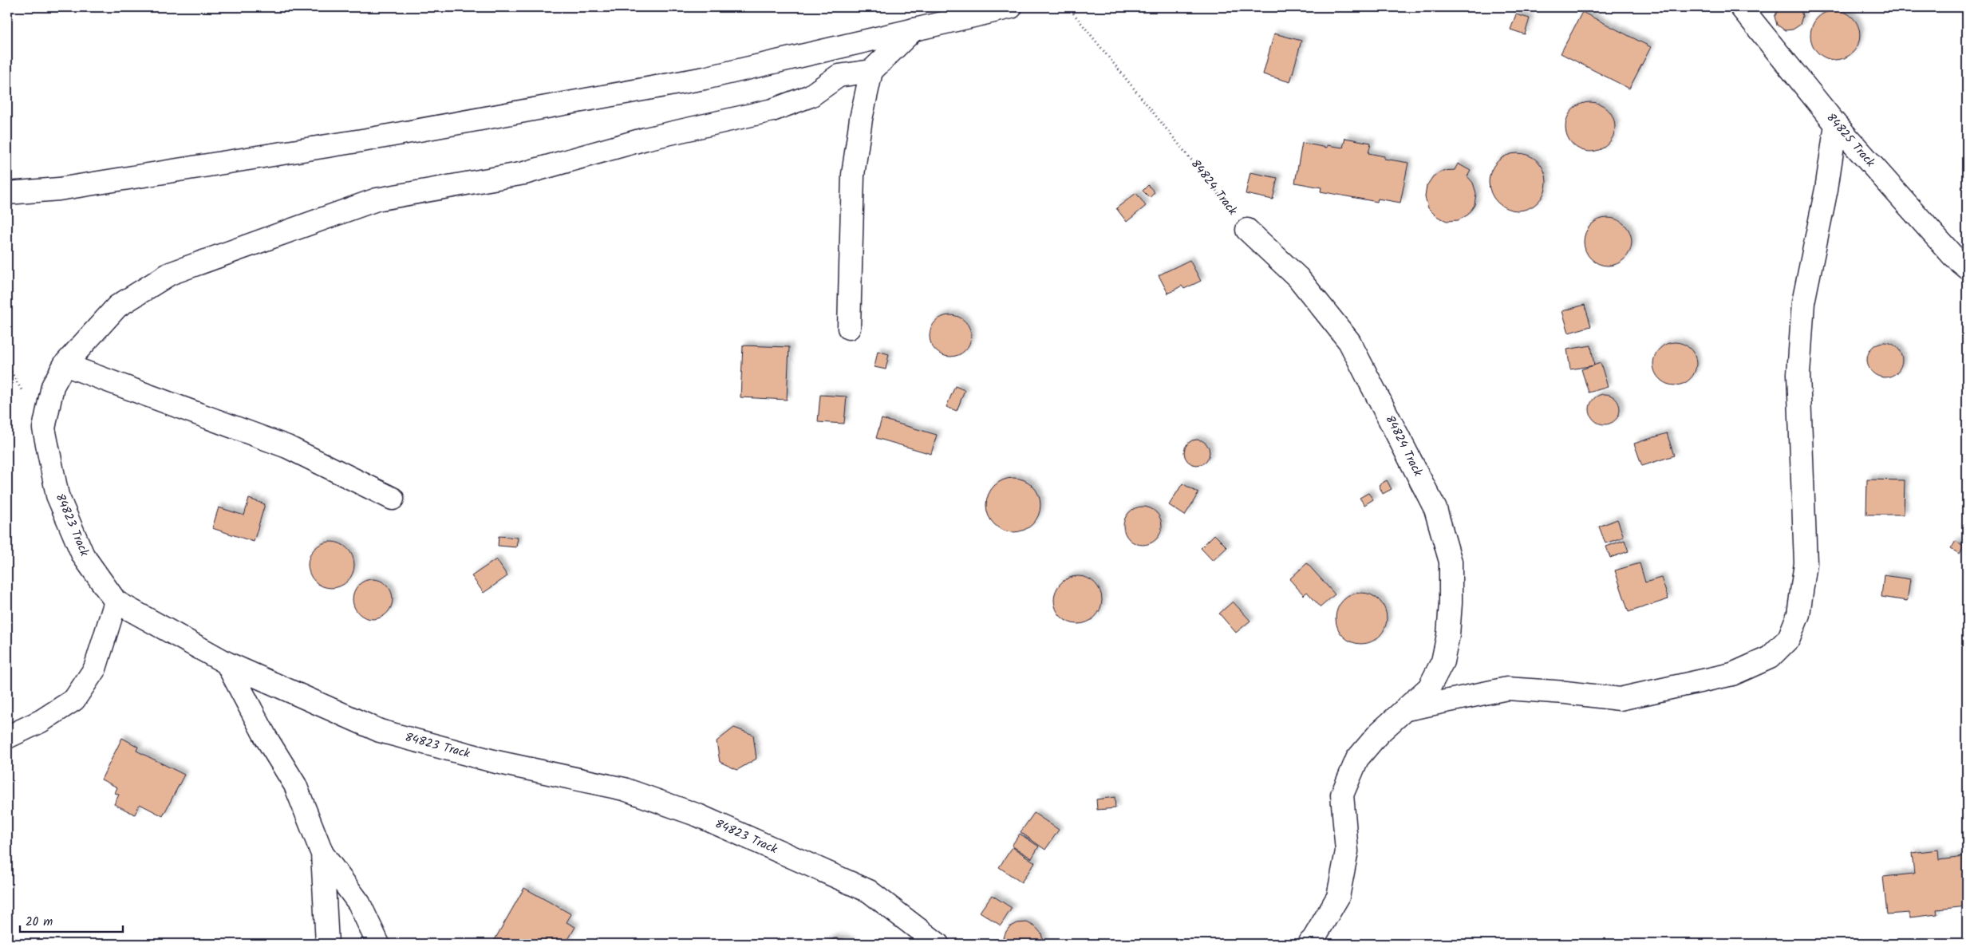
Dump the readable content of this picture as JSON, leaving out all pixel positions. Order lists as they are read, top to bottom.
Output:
{
  "streets": {
    "street": ["84825 Track", "84824 Track", "84823 Track"]
  },
  "scale_bar": "20 m"
}
